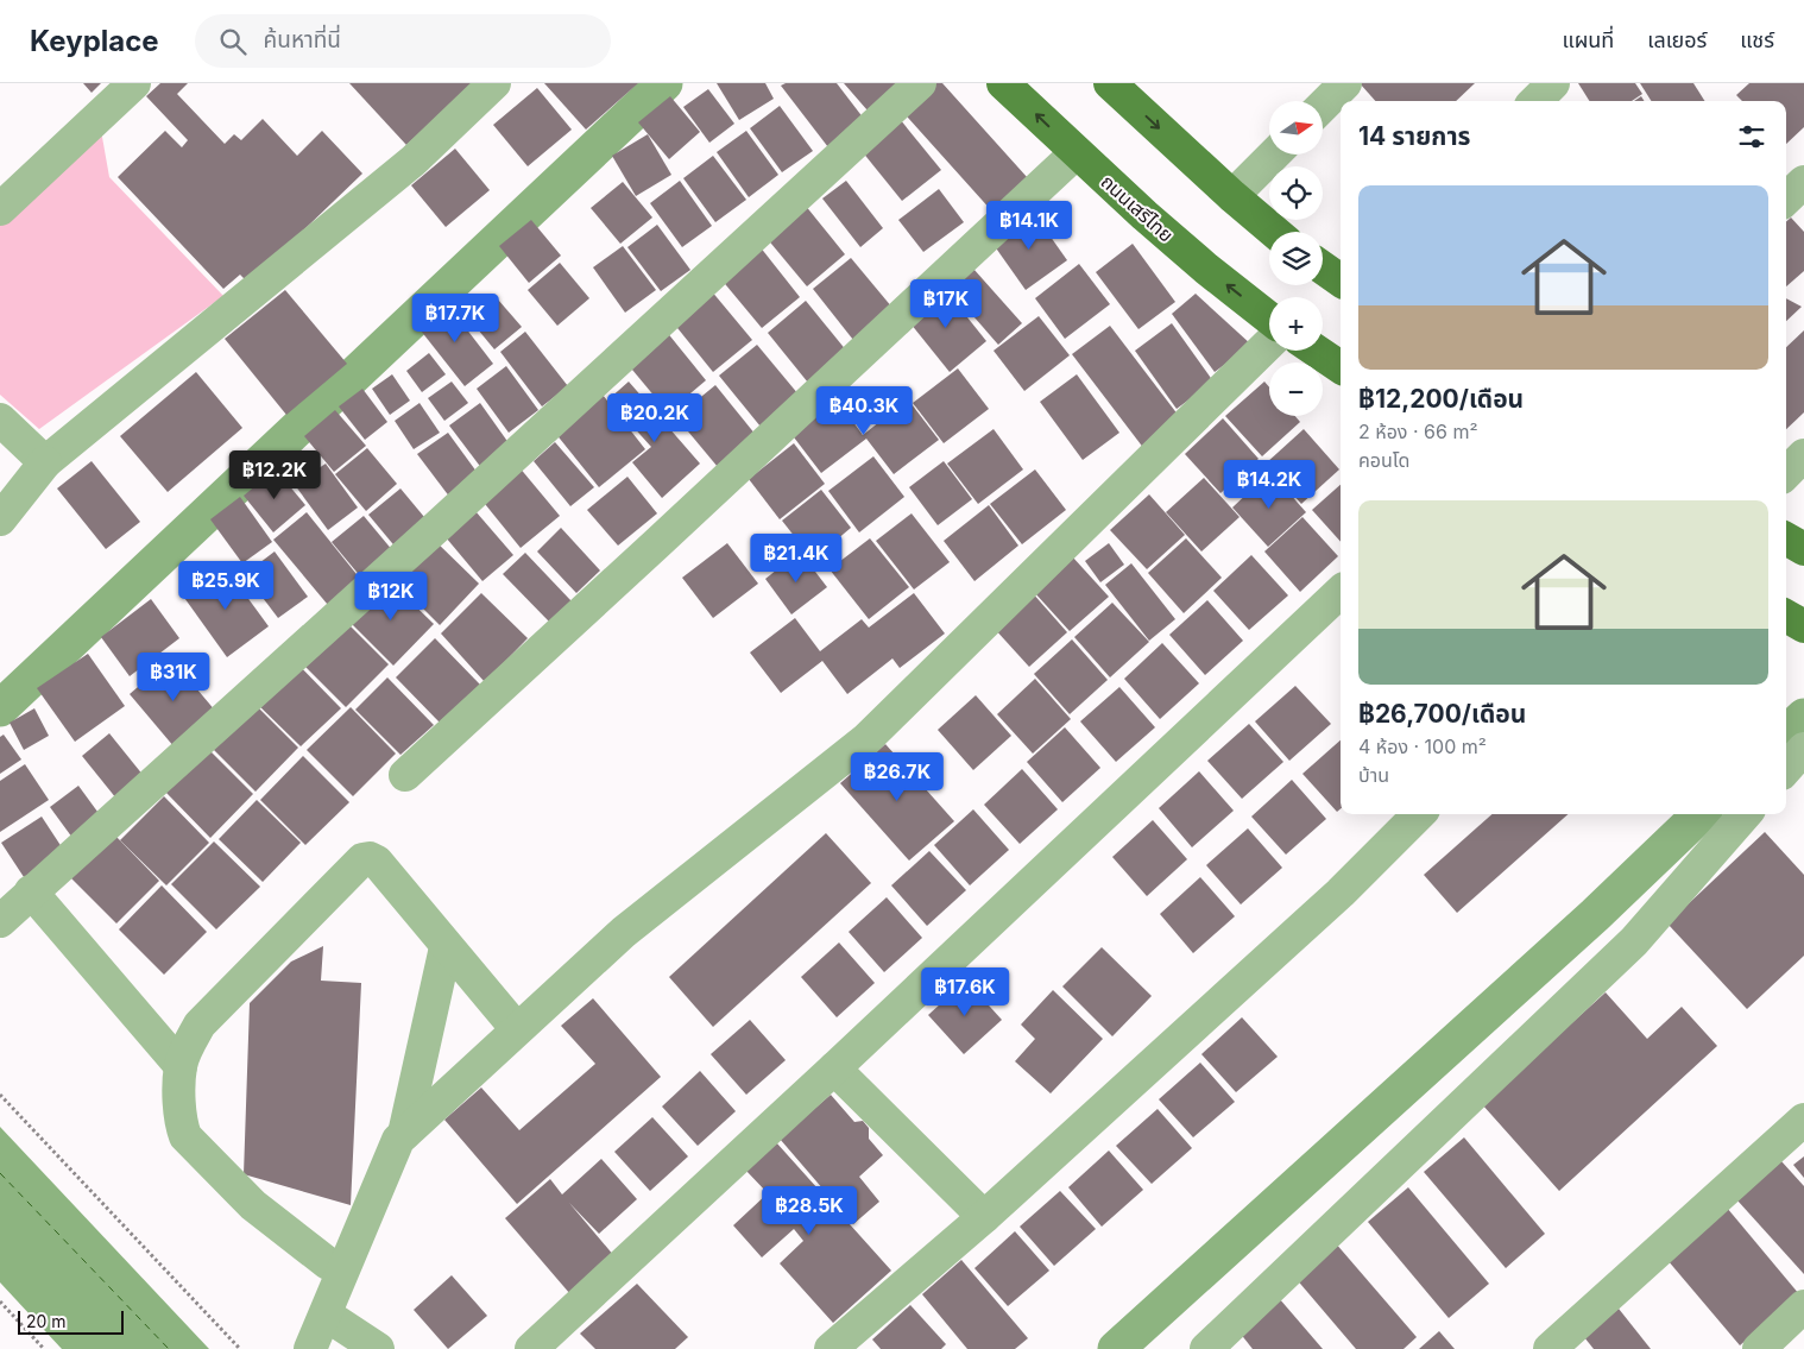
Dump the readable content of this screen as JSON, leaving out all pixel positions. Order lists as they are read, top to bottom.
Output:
{
  "streets": {
    "main road": ["ถนนเสรีไทย"]
  },
  "scale_bar": "20 m",
  "north": "right",
  "page": {
    "header": "Keyplace",
    "search": "ค้นหาที่นี่",
    "nav": ["แผนที่", "เลเยอร์", "แชร์"],
    "map_buttons": ["+", "−"],
    "heading": "14 รายการ",
    "list": [
      {
        "name": "฿12,200/เดือน",
        "note": "2 ห้อง · 66 m² · คอนโด"
      },
      {
        "name": "฿26,700/เดือน",
        "note": "4 ห้อง · 100 m² · บ้าน"
      }
    ],
    "price": [
      "฿14.1K",
      "฿17K",
      "฿17.7K",
      "฿40.3K",
      "฿20.2K",
      "฿12.2K",
      "฿14.2K",
      "฿21.4K",
      "฿25.9K",
      "฿12K",
      "฿31K",
      "฿26.7K",
      "฿17.6K",
      "฿28.5K"
    ],
    "scale": "20 m"
  }
}
